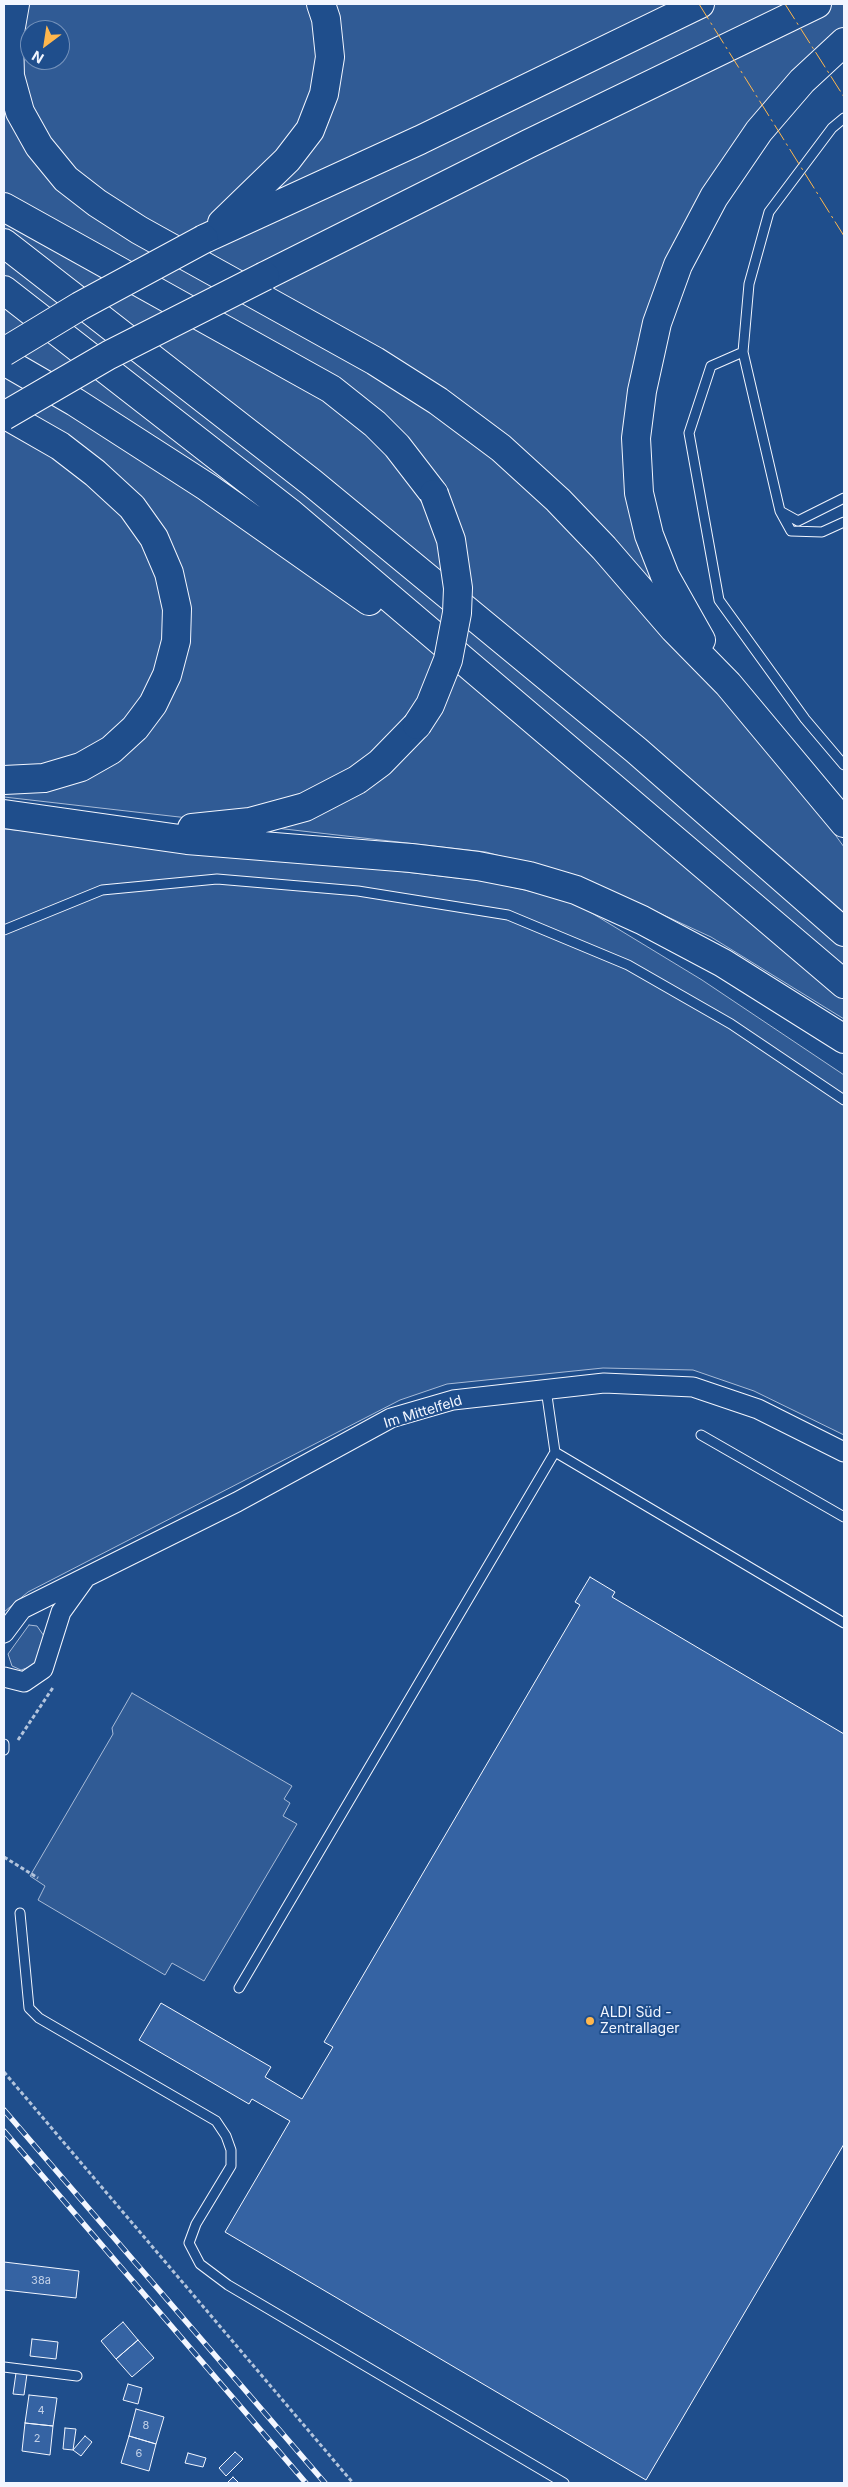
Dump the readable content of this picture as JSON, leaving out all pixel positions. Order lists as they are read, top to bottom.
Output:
{
  "streets": {
    "street": ["Im Mittelfeld"]
  },
  "places": ["ALDI Süd - Zentrallager"],
  "house_numbers": [
    "38a",
    "4",
    "8",
    "2",
    "6"
  ],
  "north": "bottom left"
}
